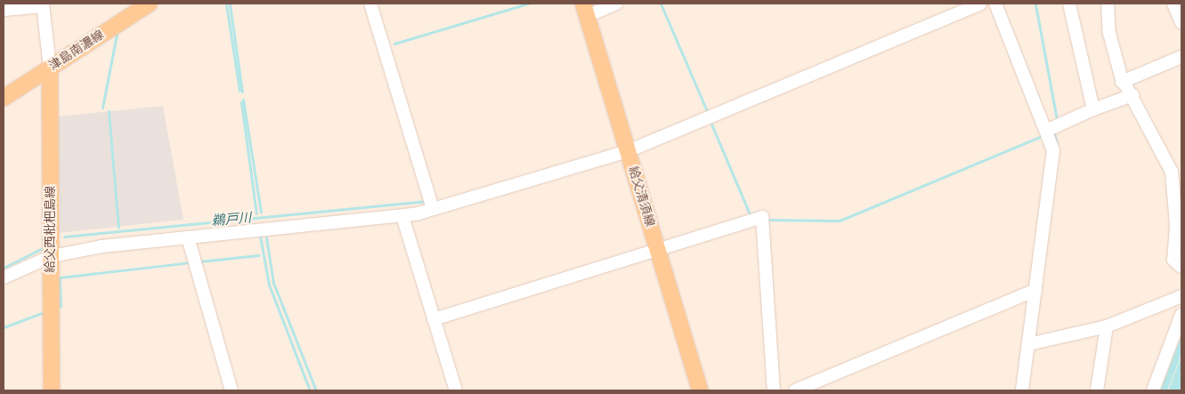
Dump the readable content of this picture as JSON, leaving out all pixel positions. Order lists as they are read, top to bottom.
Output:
{
  "streets": {
    "main road": ["津島南濃線", "給父清須線", "給父西枇杷島線"]
  },
  "crossings": [
    ["津島南濃線", "給父西枇杷島線"]
  ],
  "water": ["鵜戸川"]
}
